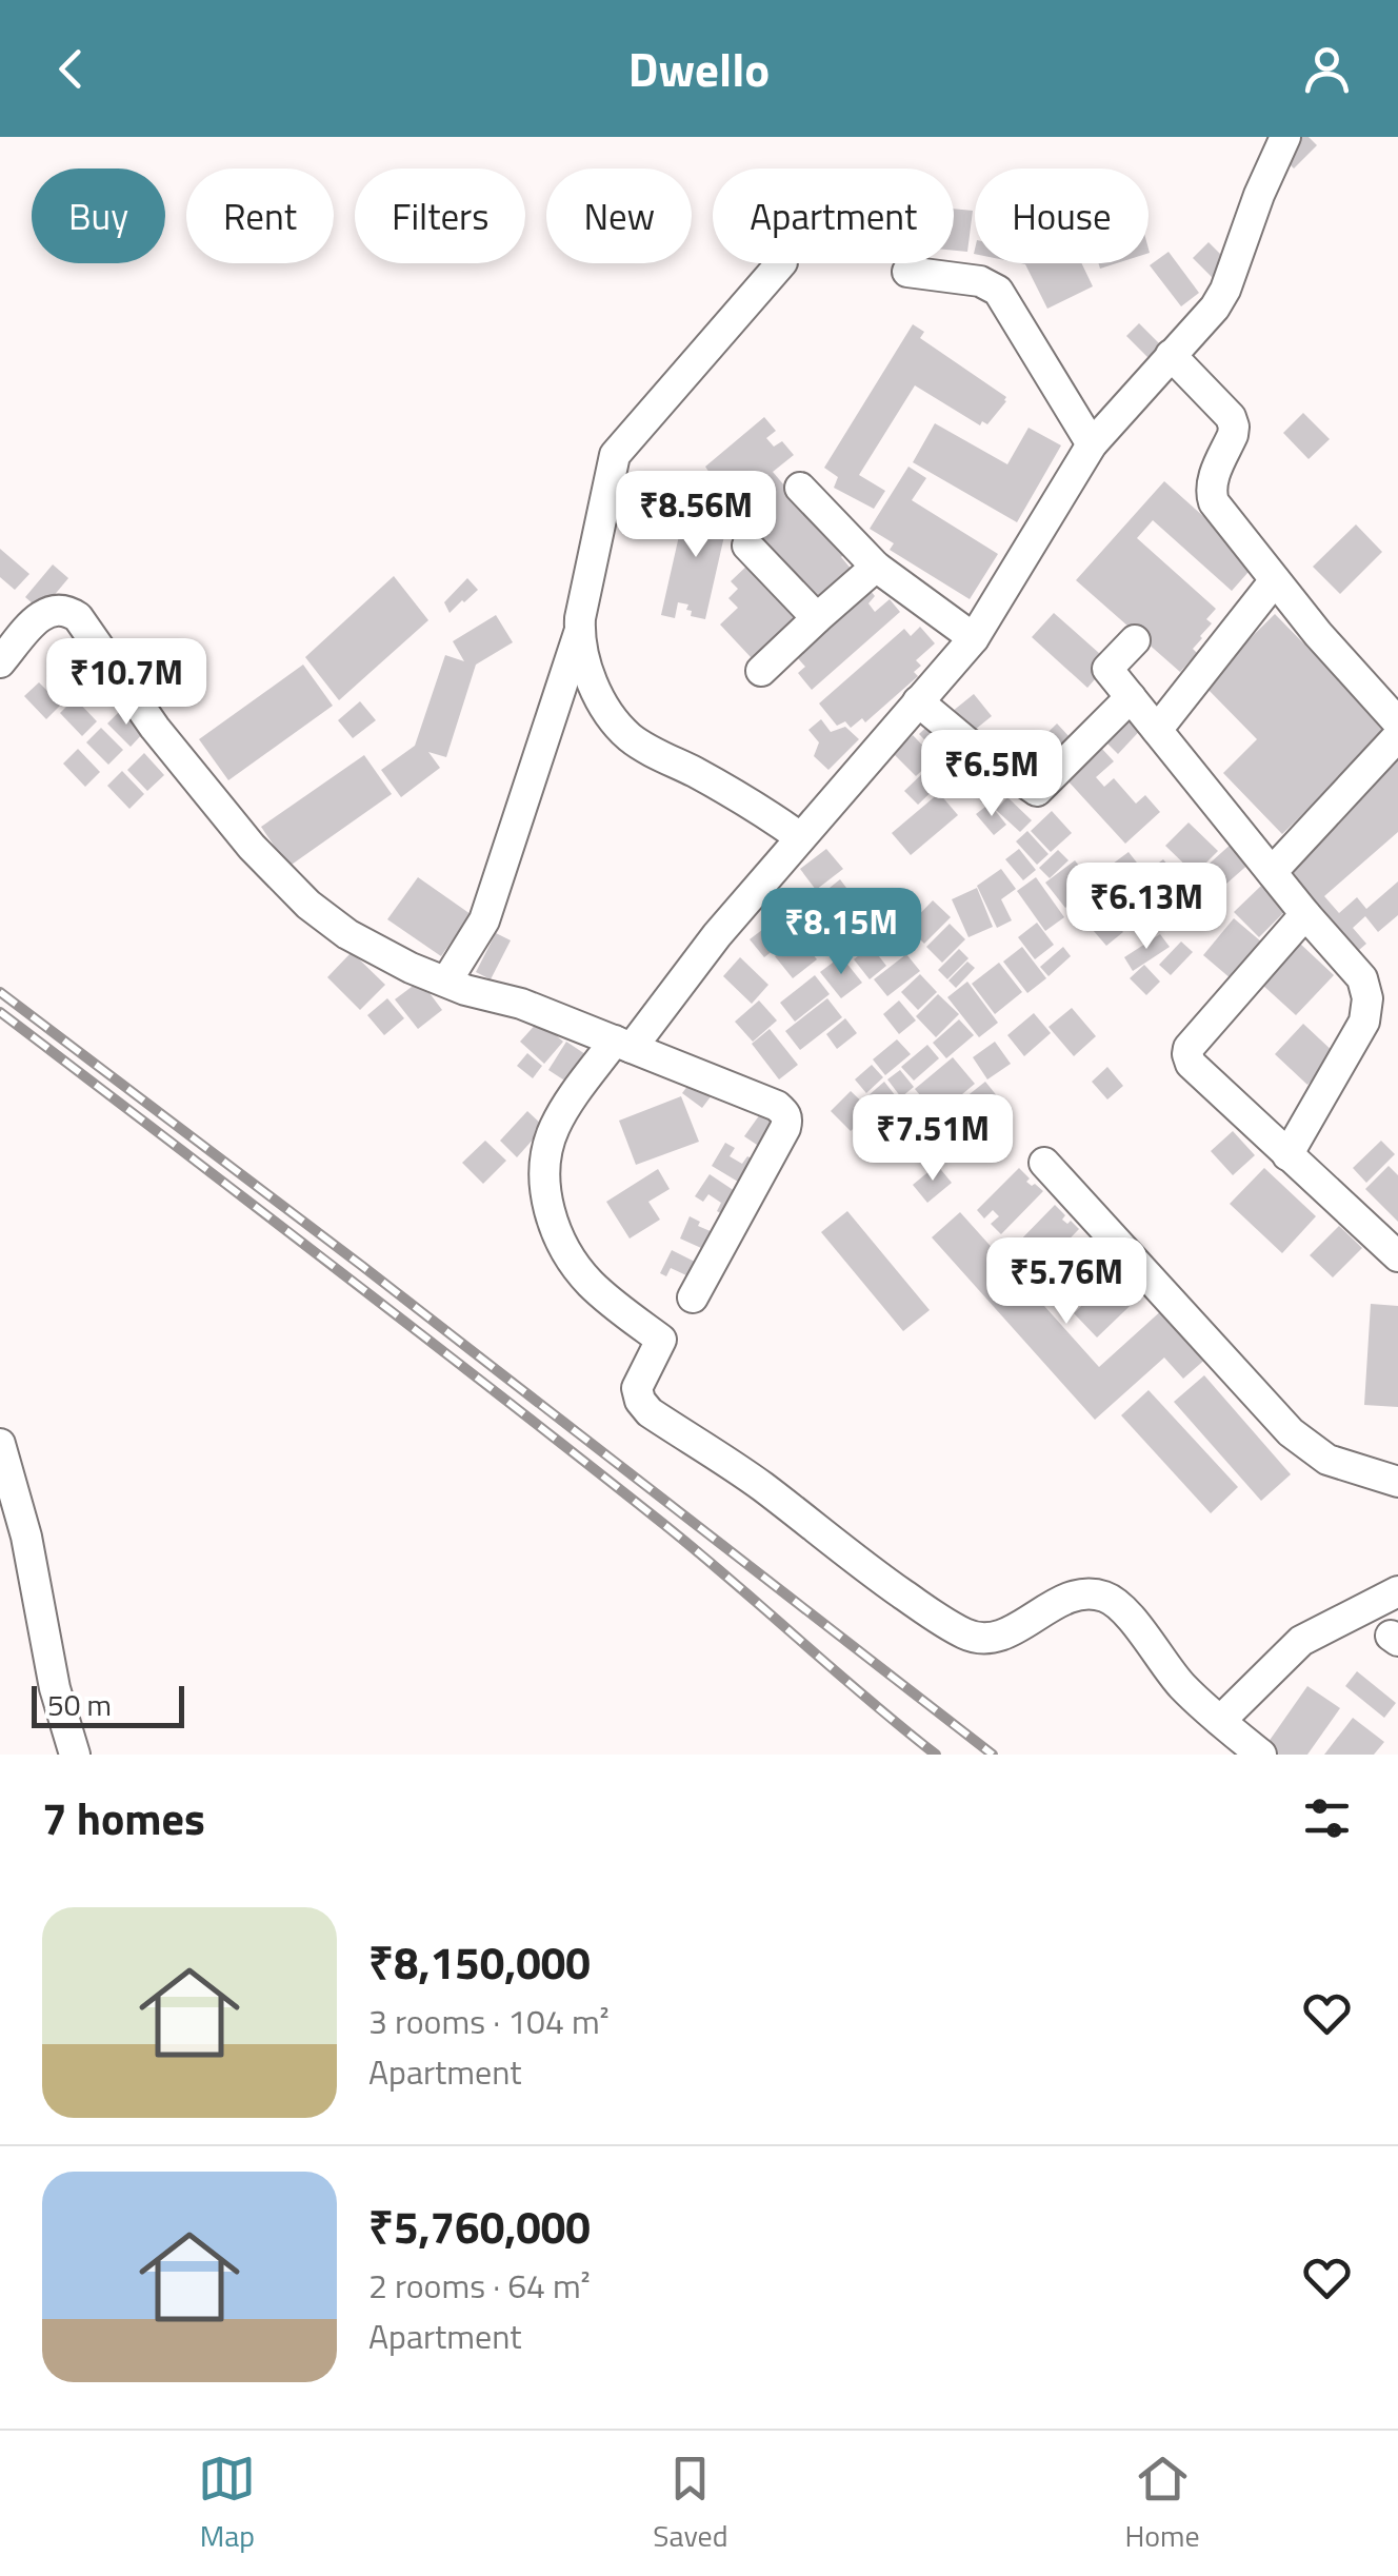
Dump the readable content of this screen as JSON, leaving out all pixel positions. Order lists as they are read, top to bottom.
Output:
{
  "scale_bar": "50 m",
  "page": {
    "header": "Dwello",
    "chip": [
      "Buy",
      "Rent",
      "Filters",
      "New",
      "Apartment",
      "House"
    ],
    "price": [
      "₹8.56M",
      "₹10.7M",
      "₹6.5M",
      "₹6.13M",
      "₹8.15M",
      "₹7.51M",
      "₹5.76M"
    ],
    "scale": "50 m",
    "heading": "7 homes",
    "list": [
      {
        "name": "₹8,150,000",
        "note": "3 rooms · 104 m² · Apartment"
      },
      {
        "name": "₹5,760,000",
        "note": "2 rooms · 64 m² · Apartment"
      }
    ],
    "tabs": ["Map", "Saved", "Home"]
  }
}
